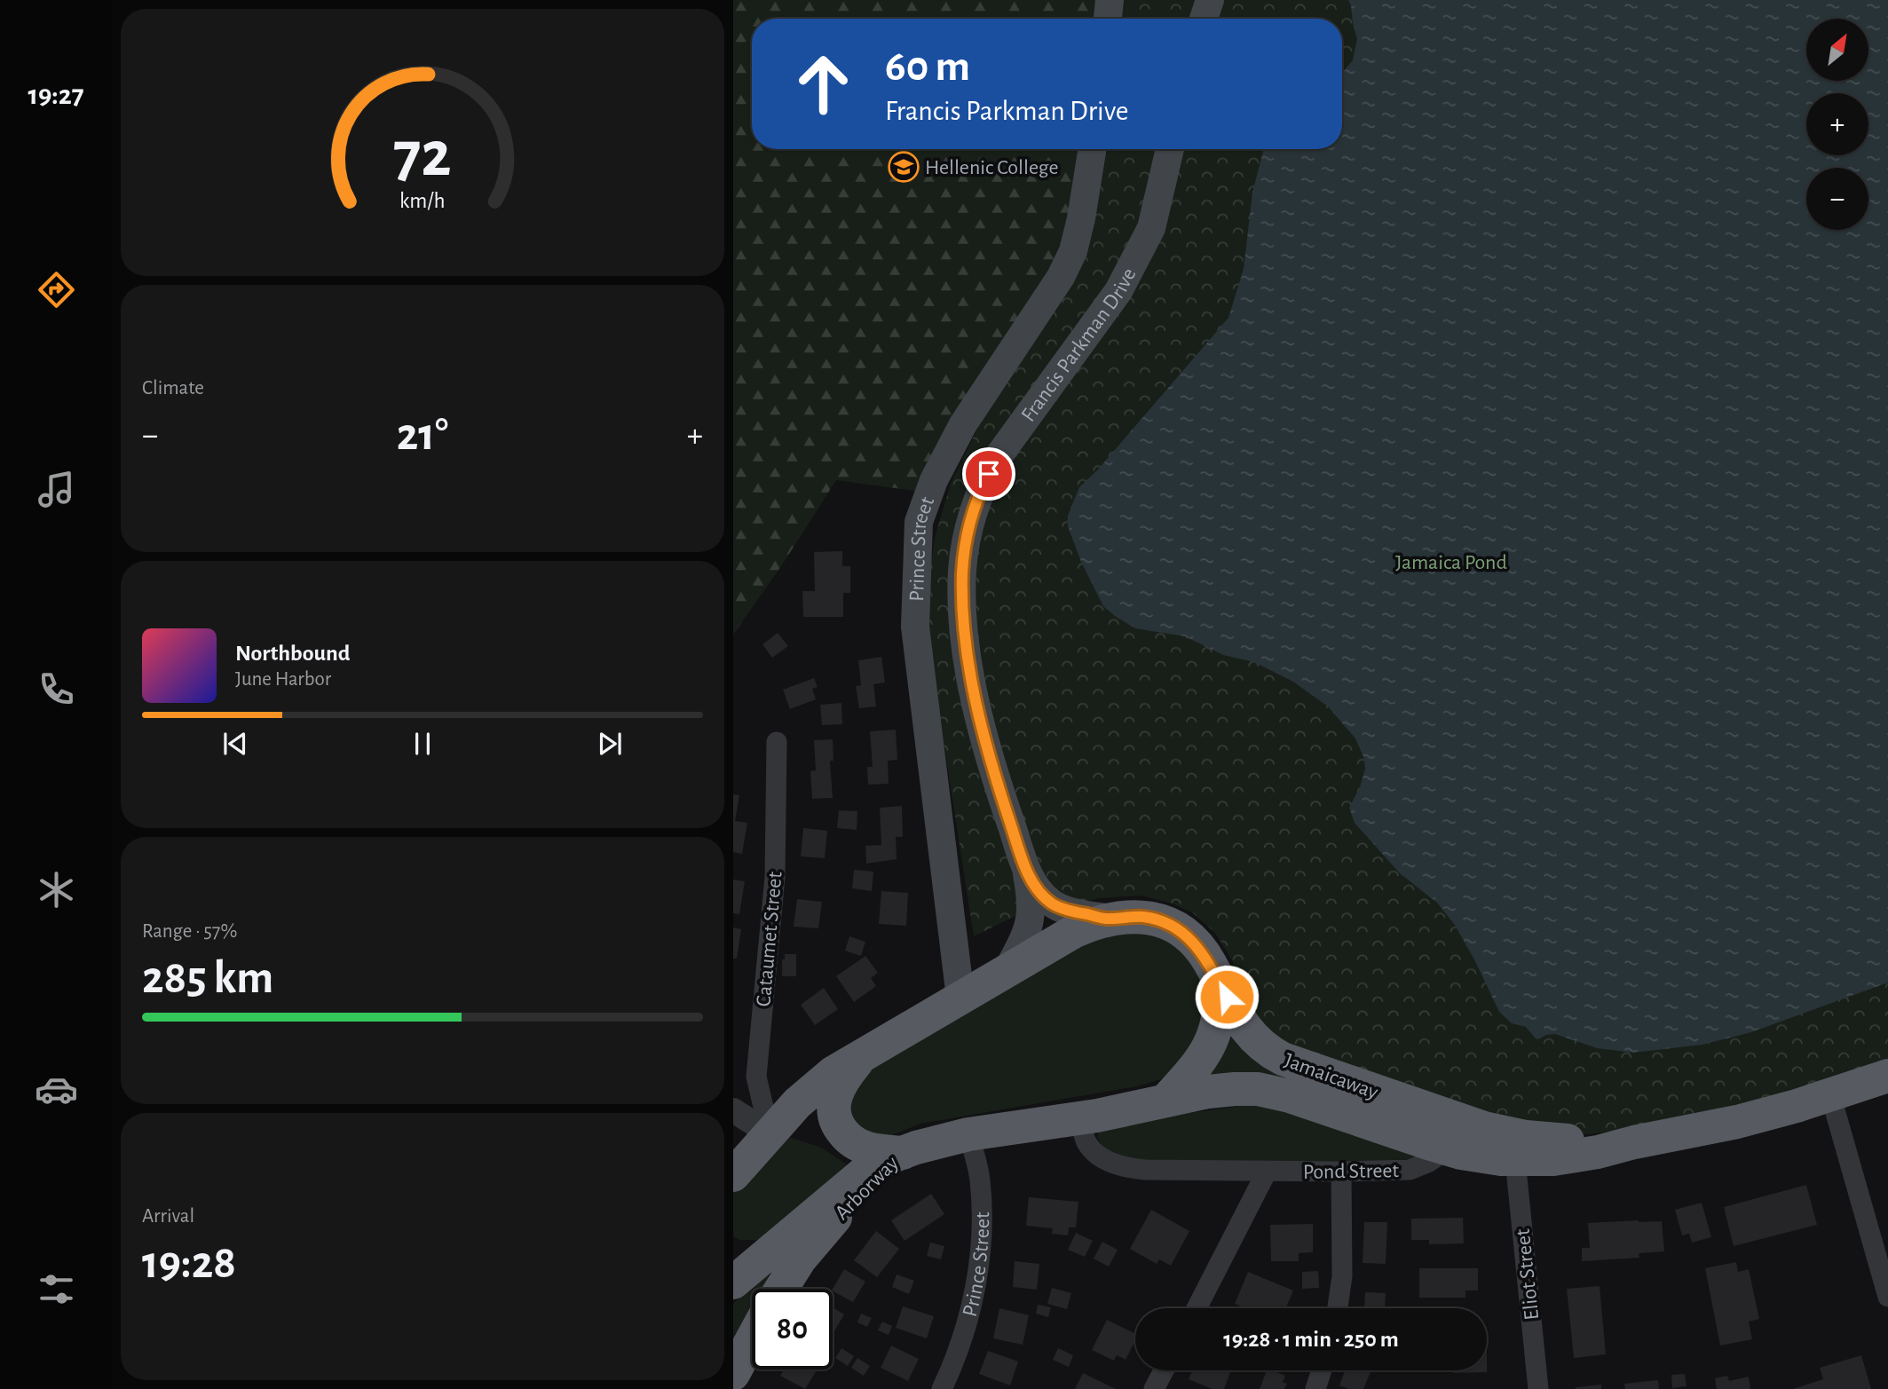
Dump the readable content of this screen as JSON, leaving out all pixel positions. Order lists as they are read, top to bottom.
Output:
{
  "streets": {
    "highway": ["Jamaicaway", "Arborway"],
    "main road": ["Francis Parkman Drive", "Prince Street"],
    "street": ["Cataumet Street", "Pond Street", "Eliot Street"]
  },
  "crossings": [
    ["Francis Parkman Drive", "Jamaicaway"],
    ["Prince Street", "Jamaicaway"],
    ["Jamaicaway", "Pond Street"]
  ],
  "parks": ["Jamaica Pond"],
  "places": {
    "school or university": ["Hellenic College"]
  },
  "north": "top right",
  "page": {
    "tabs": "19:27",
    "map_buttons": ["+", "−"],
    "turn": ["60 m", "Francis Parkman Drive"],
    "tile": [
      "Climate",
      ["Range · 57%", "285 km"],
      ["Arrival", "19:28"]
    ],
    "heat": ["−", "21°", "+"],
    "song": ["Northbound", "June Harbor"],
    "limit": "80",
    "trip": "19:28 · 1 min · 250 m",
    "gauge": ["72", "km/h"]
  }
}
